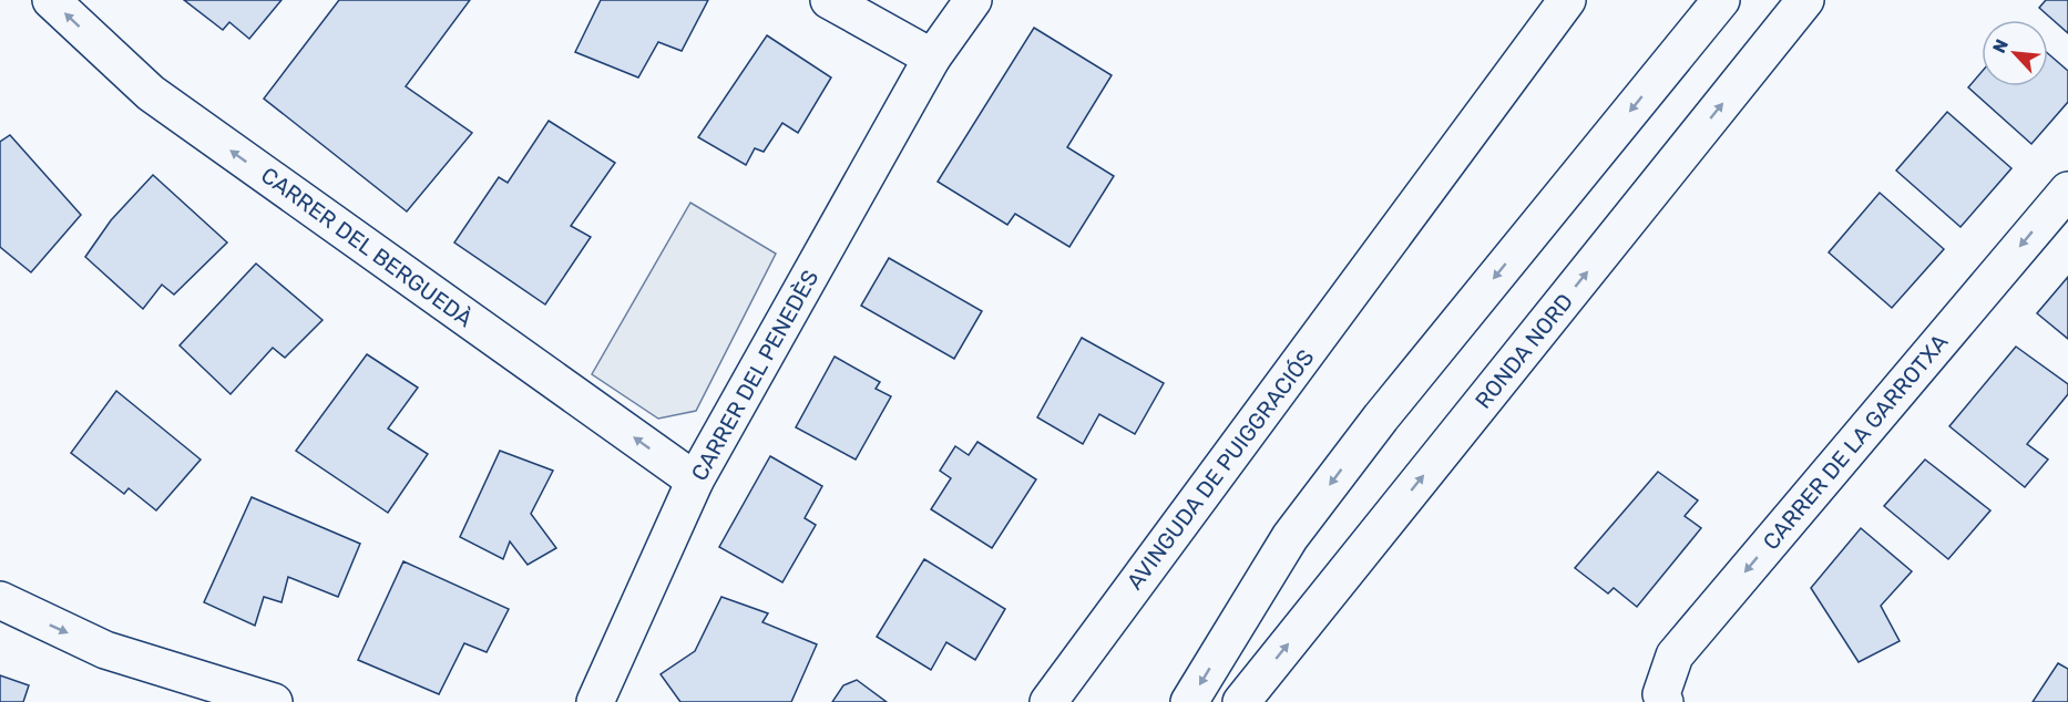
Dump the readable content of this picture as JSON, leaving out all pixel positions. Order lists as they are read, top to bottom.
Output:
{
  "streets": {
    "street": [
      "CARRER DEL BERGUEDÀ",
      "RONDA NORD",
      "CARRER DEL PENEDÈS",
      "CARRER DE LA GARROTXA",
      "AVINGUDA DE PUIGGRACIÓS"
    ]
  },
  "crossings": [
    ["CARRER DEL BERGUEDÀ", "CARRER DEL PENEDÈS"]
  ],
  "one_way": ["CARRER DEL BERGUEDÀ", "CARRER DE LA GARROTXA"],
  "north": "top left"
}
